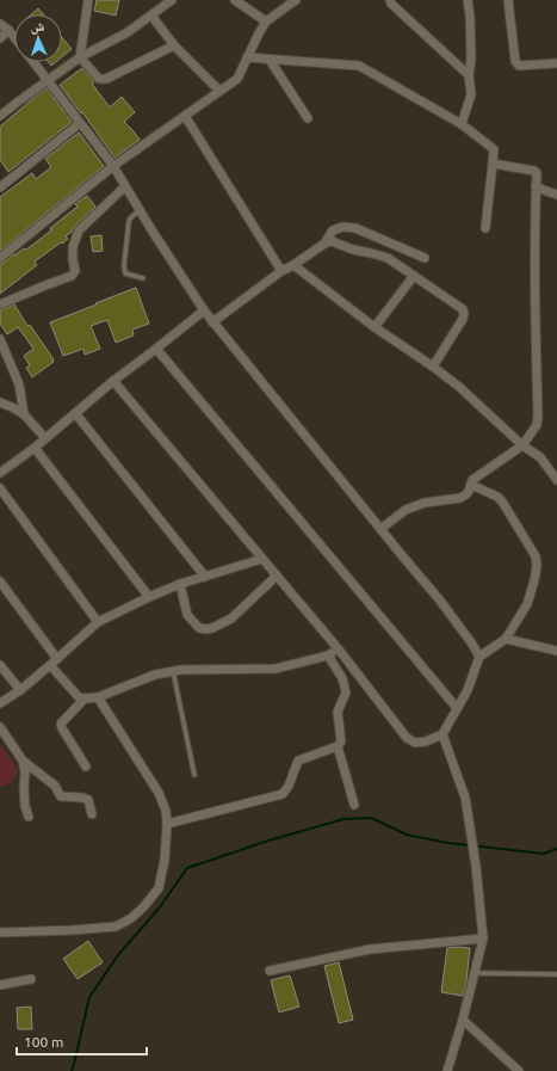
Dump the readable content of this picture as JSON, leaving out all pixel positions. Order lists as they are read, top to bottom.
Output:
{
  "scale_bar": "100 m",
  "north": "top"
}
